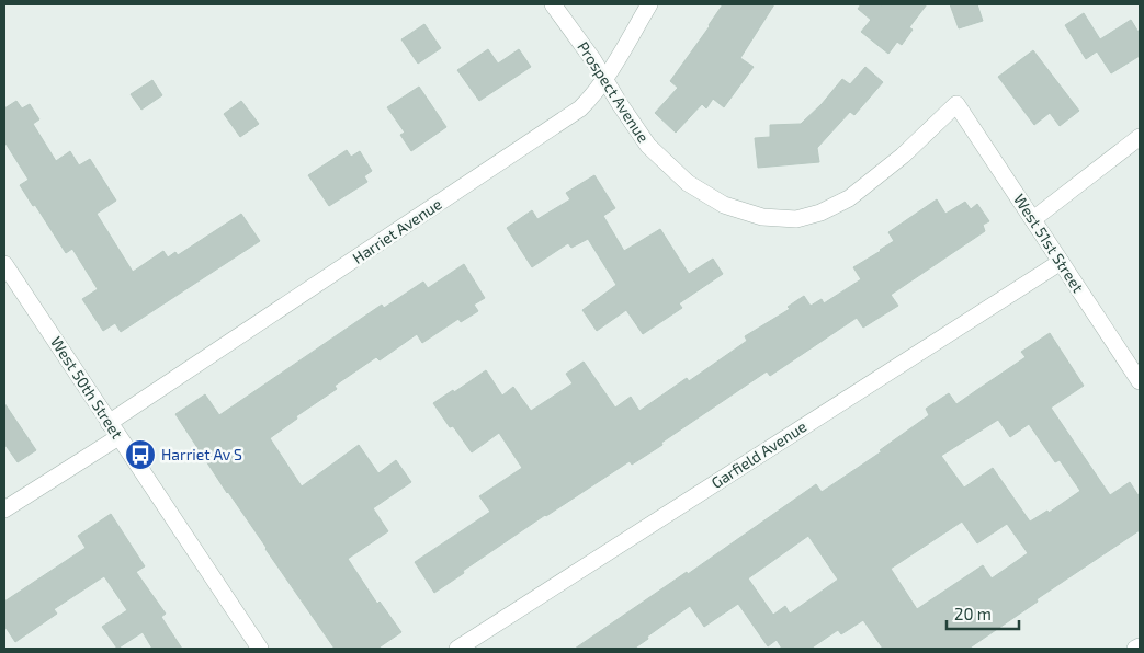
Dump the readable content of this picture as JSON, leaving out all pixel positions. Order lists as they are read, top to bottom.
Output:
{
  "streets": {
    "street": [
      "Prospect Avenue",
      "Harriet Avenue",
      "West 51st Street",
      "West 50th Street",
      "Garfield Avenue"
    ]
  },
  "crossings": [
    ["Prospect Avenue", "Harriet Avenue"],
    ["Prospect Avenue", "West 51st Street"],
    ["Harriet Avenue", "West 50th Street"],
    ["West 51st Street", "Garfield Avenue"]
  ],
  "places": {
    "bus stop": ["Harriet Av S"]
  },
  "scale_bar": "20 m"
}
